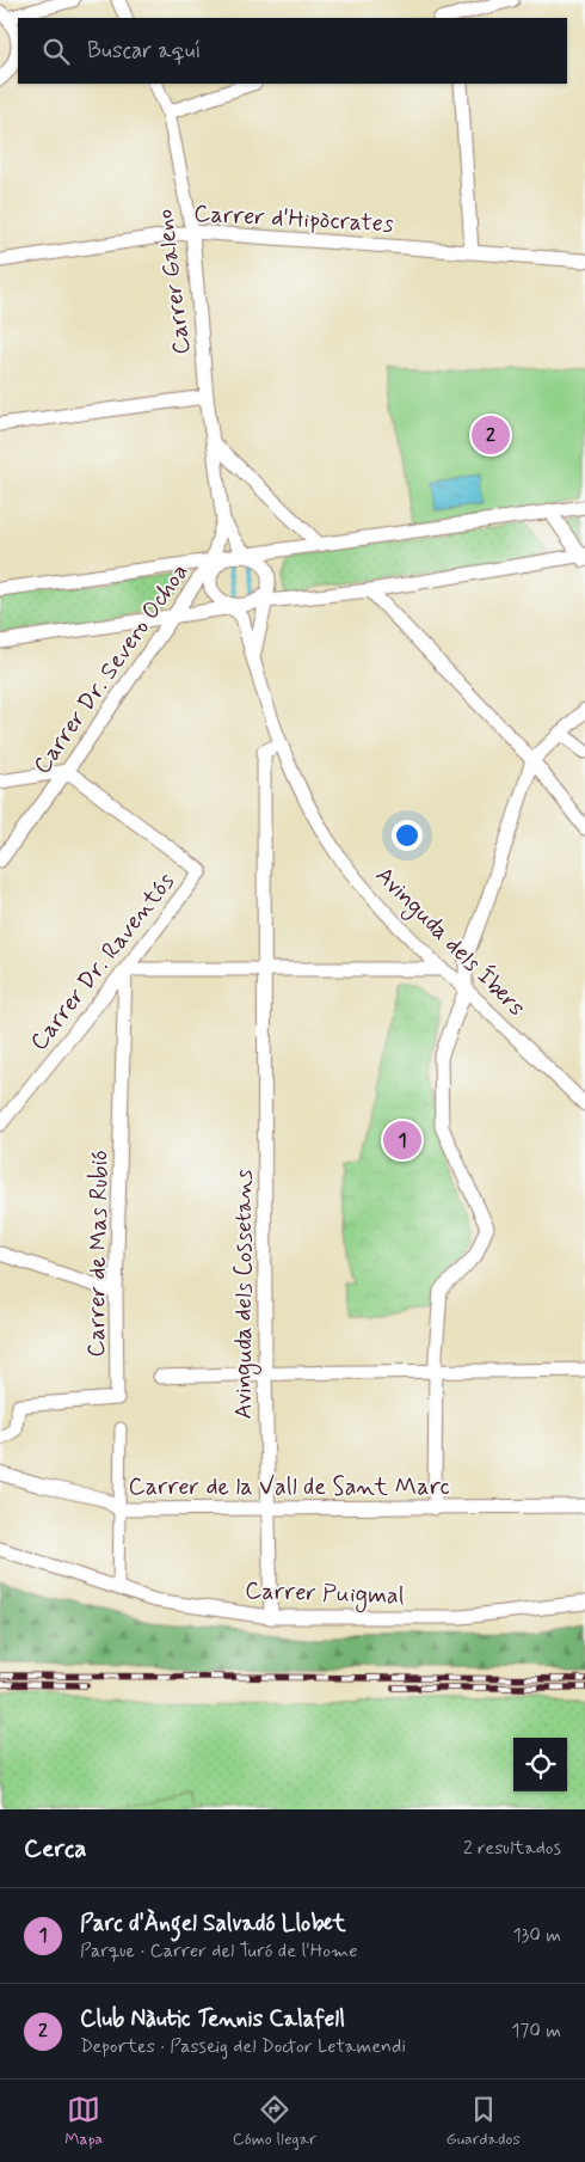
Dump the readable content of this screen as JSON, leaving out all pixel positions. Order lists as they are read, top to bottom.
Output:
{
  "streets": {
    "street": [
      "Carrer d'Hipòcrates",
      "Carrer Galeno",
      "Carrer Dr. Severo Ochoa",
      "Avinguda dels Íbers",
      "Carrer Dr. Raventós",
      "Carrer de Mas Rubió",
      "Avinguda dels Cossetans",
      "Carrer de la Vall de Sant Marc",
      "Carrer Puigmal"
    ]
  },
  "crossings": [
    ["Carrer d'Hipòcrates", "Carrer Galeno"],
    ["Carrer Galeno", "Carrer Dr. Severo Ochoa"],
    ["Carrer Galeno", "Avinguda dels Íbers"],
    ["Carrer Dr. Severo Ochoa", "Carrer Dr. Raventós"],
    ["Avinguda dels Íbers", "Avinguda dels Cossetans"],
    ["Carrer Dr. Raventós", "Carrer de Mas Rubió"],
    ["Avinguda dels Cossetans", "Carrer de la Vall de Sant Marc"],
    ["Avinguda dels Cossetans", "Carrer Puigmal"]
  ],
  "page": {
    "search": "Buscar aquí",
    "pins": ["2", "1"],
    "heading": ["Cerca", "2 resultados"],
    "list": [
      {
        "mark": "1",
        "name": "Parc d'Àngel Salvadó Llobet",
        "note": "Parque · Carrer del Turó de l'Home",
        "value": "130 m"
      },
      {
        "mark": "2",
        "name": "Club Nàutic Tennis Calafell",
        "note": "Deportes · Passeig del Doctor Letamendi",
        "value": "170 m"
      }
    ],
    "nav": ["Mapa", "Cómo llegar", "Guardados"]
  }
}
